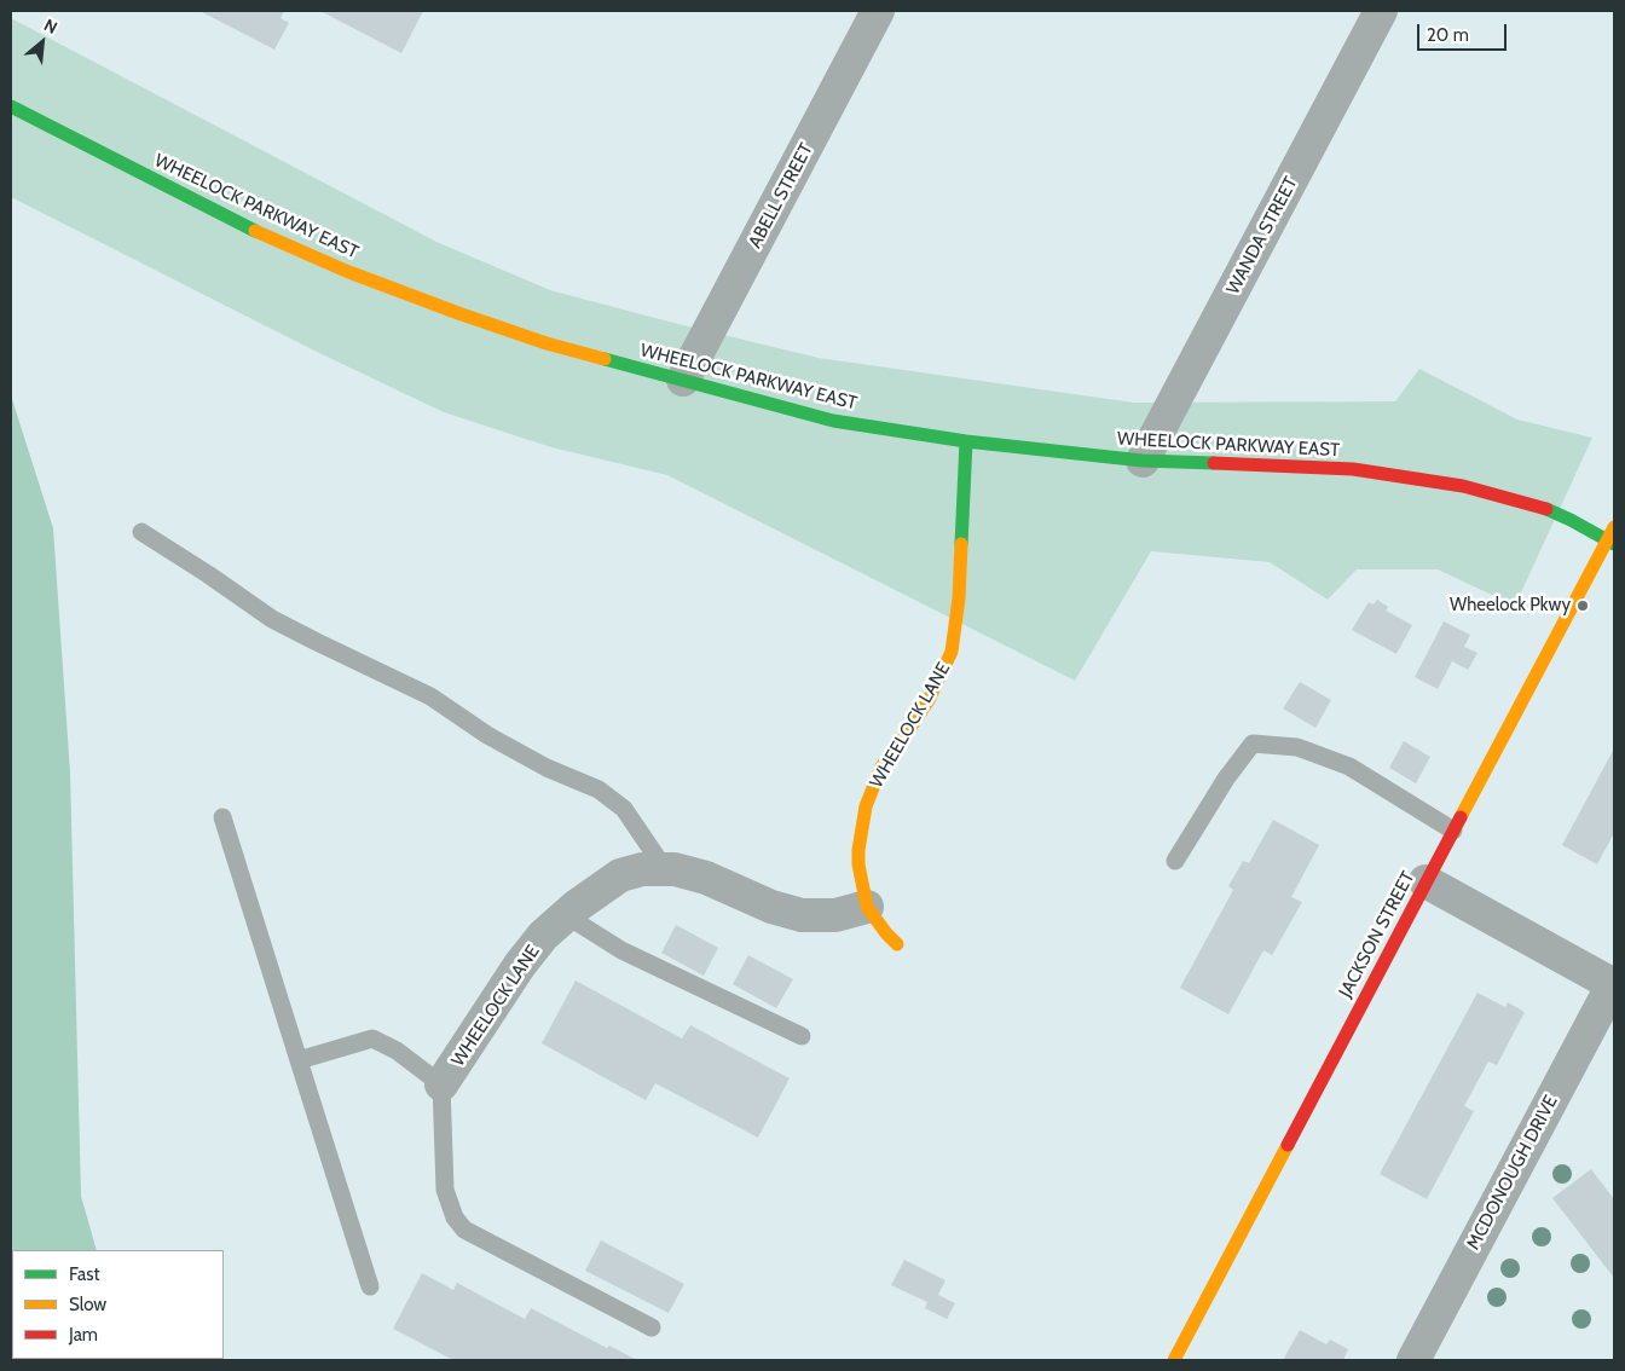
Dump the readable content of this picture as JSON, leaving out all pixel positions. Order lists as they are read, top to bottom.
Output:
{
  "streets": {
    "street": [
      "ABELL STREET",
      "WHEELOCK PARKWAY EAST",
      "WANDA STREET",
      "WHEELOCK LANE",
      "JACKSON STREET",
      "MCDONOUGH DRIVE"
    ]
  },
  "crossings": [
    ["ABELL STREET", "WHEELOCK PARKWAY EAST"],
    ["WHEELOCK PARKWAY EAST", "WANDA STREET"],
    ["WHEELOCK PARKWAY EAST", "WHEELOCK LANE"],
    ["WHEELOCK PARKWAY EAST", "JACKSON STREET"]
  ],
  "places": ["Wheelock Pkwy"],
  "legend": ["Fast", "Slow", "Jam"],
  "scale_bar": "20 m",
  "north": "top right"
}
